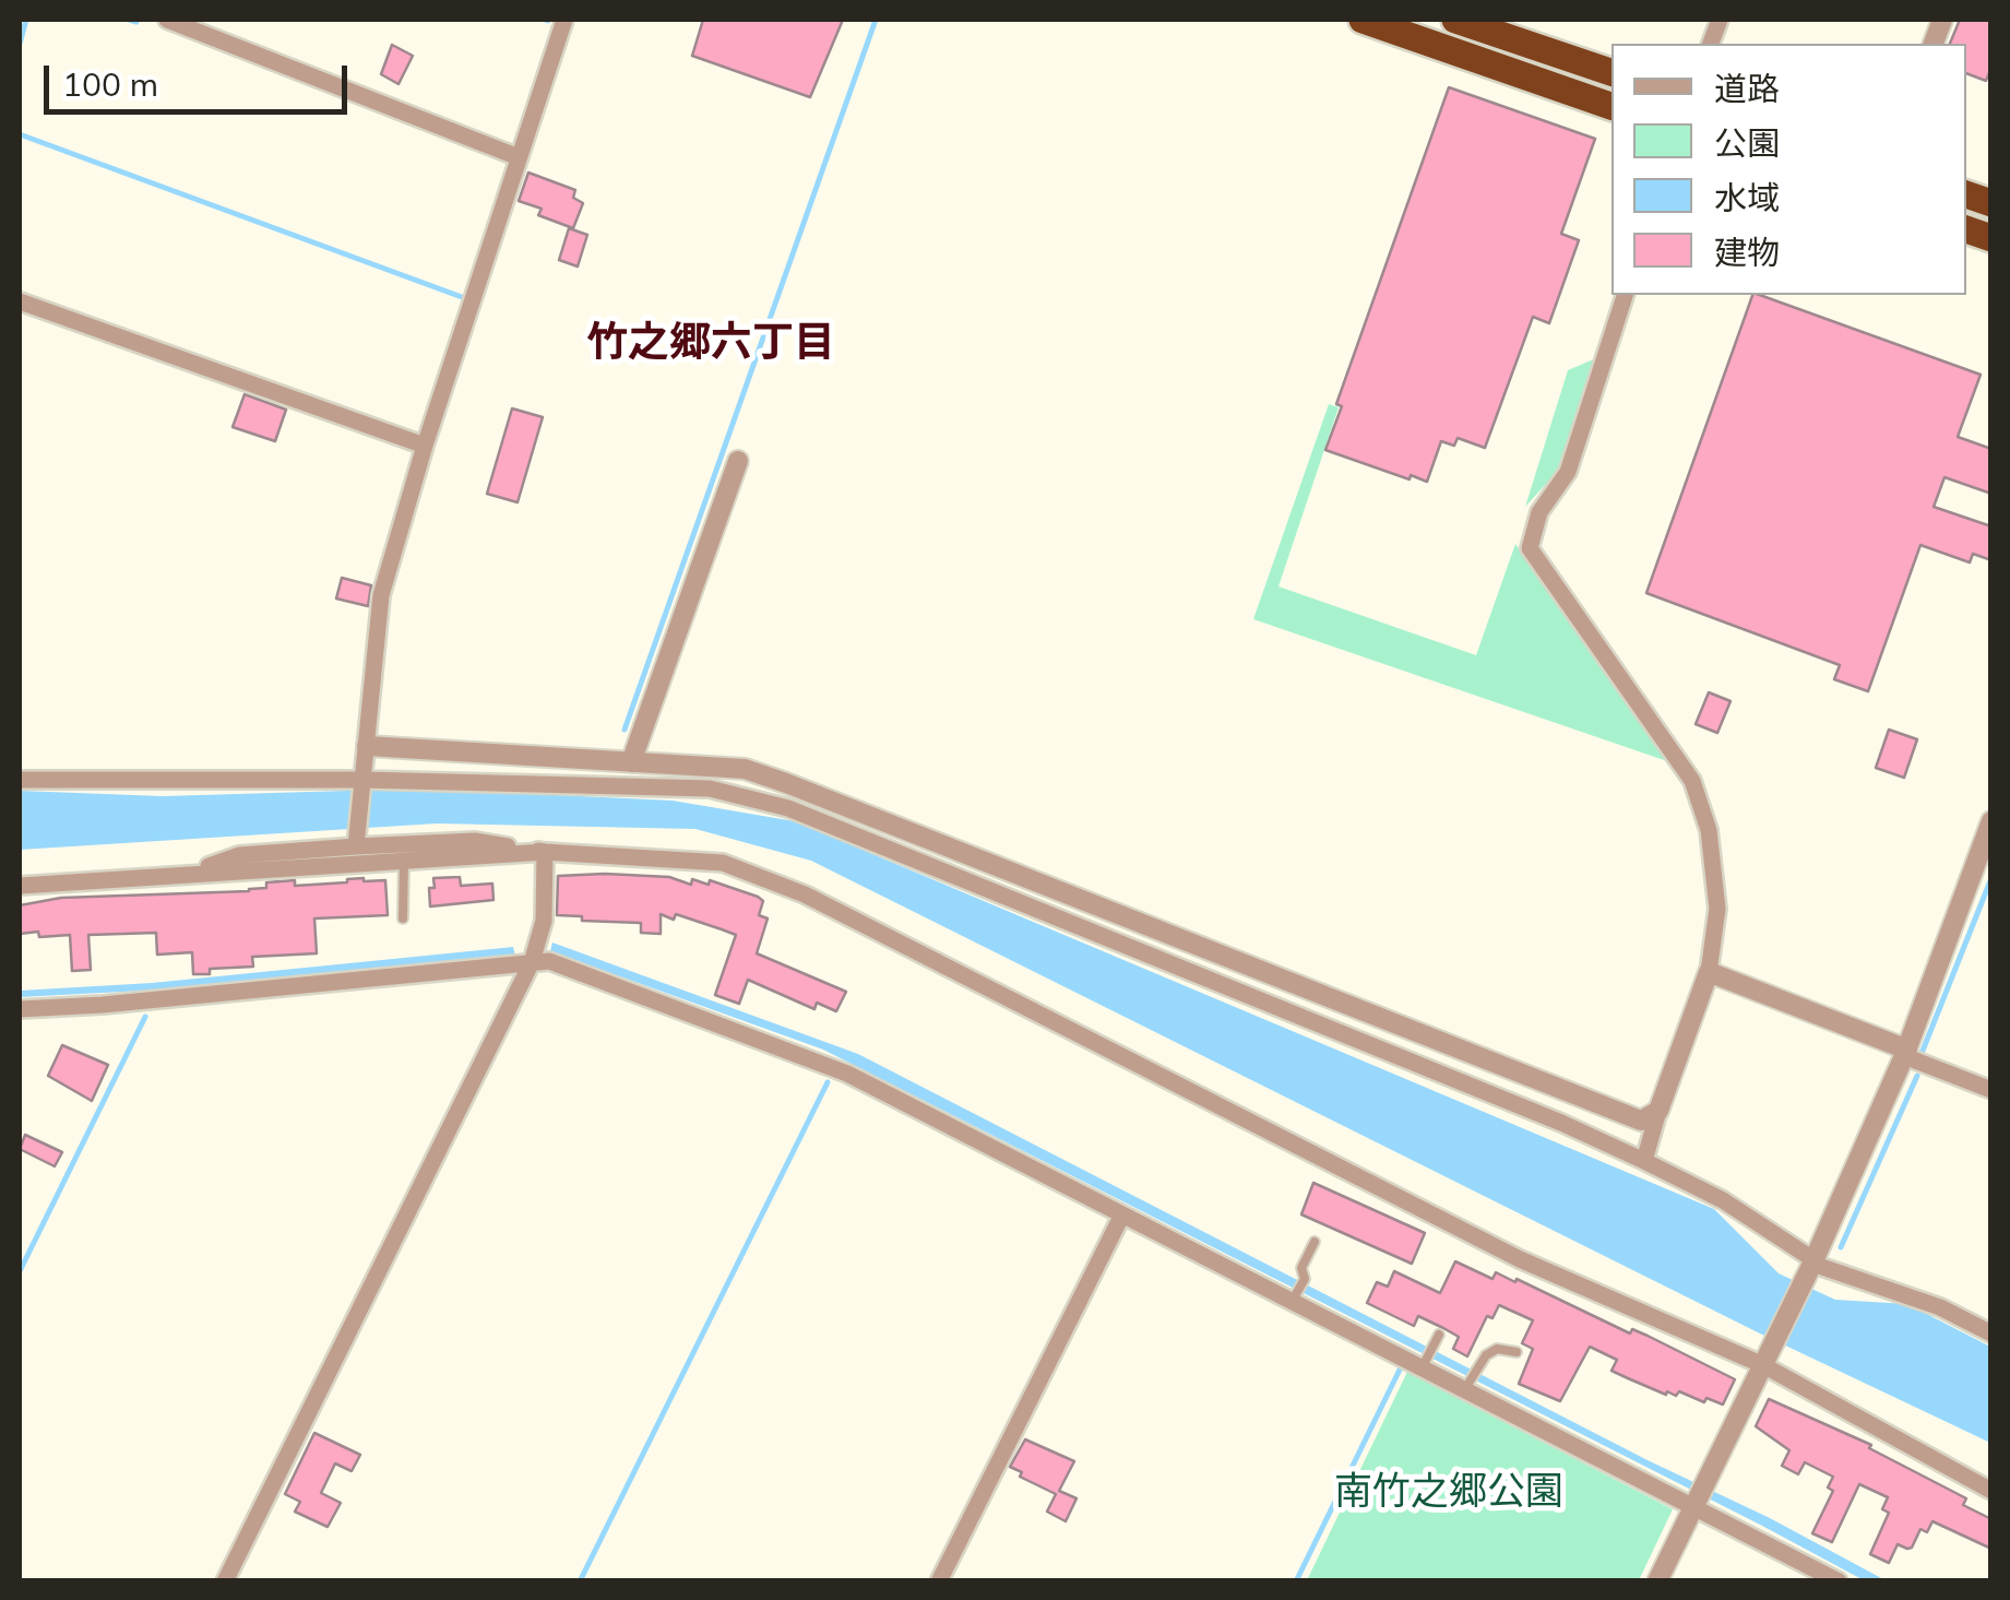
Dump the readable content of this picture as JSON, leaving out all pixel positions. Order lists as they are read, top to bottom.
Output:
{
  "districts": ["竹之郷六丁目"],
  "parks": ["南竹之郷公園"],
  "legend": [
    "道路",
    "公園",
    "水域",
    "建物"
  ],
  "scale_bar": "100 m"
}
